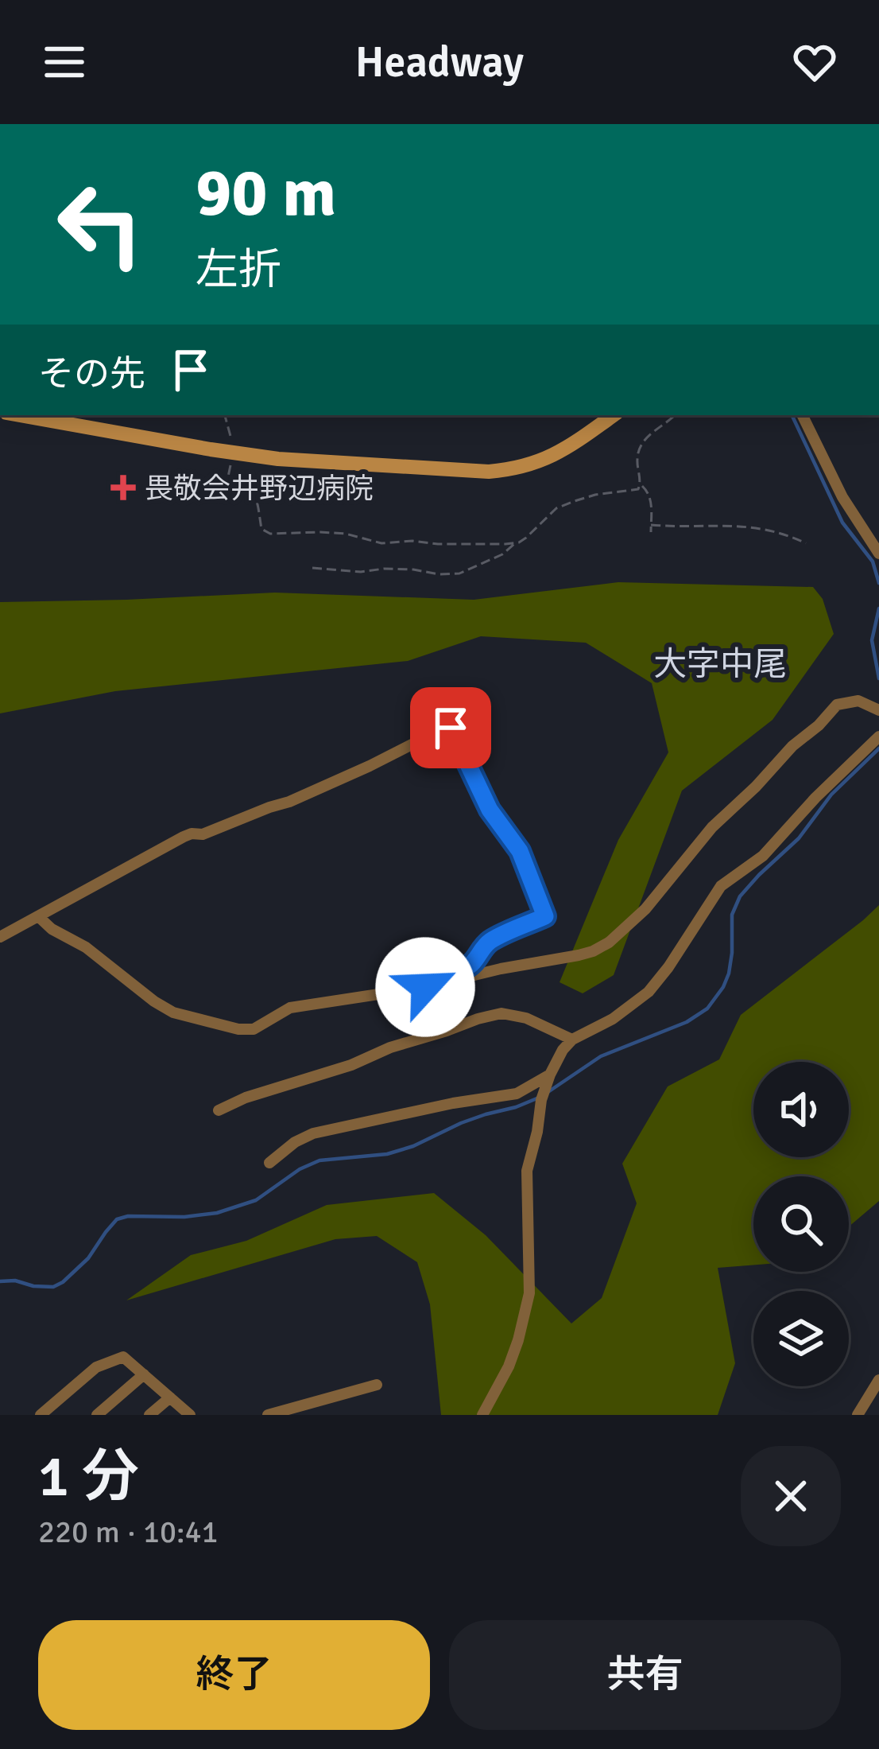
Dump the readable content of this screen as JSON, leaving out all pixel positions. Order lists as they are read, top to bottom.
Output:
{
  "districts": ["大字中尾"],
  "places": {
    "health": ["畏敬会井野辺病院"]
  },
  "page": {
    "header": "Headway",
    "turn": ["90 m", "左折"],
    "then": "その先",
    "heading": ["1 分", "220 m · 10:41"],
    "buttons": ["終了", "共有"]
  }
}
